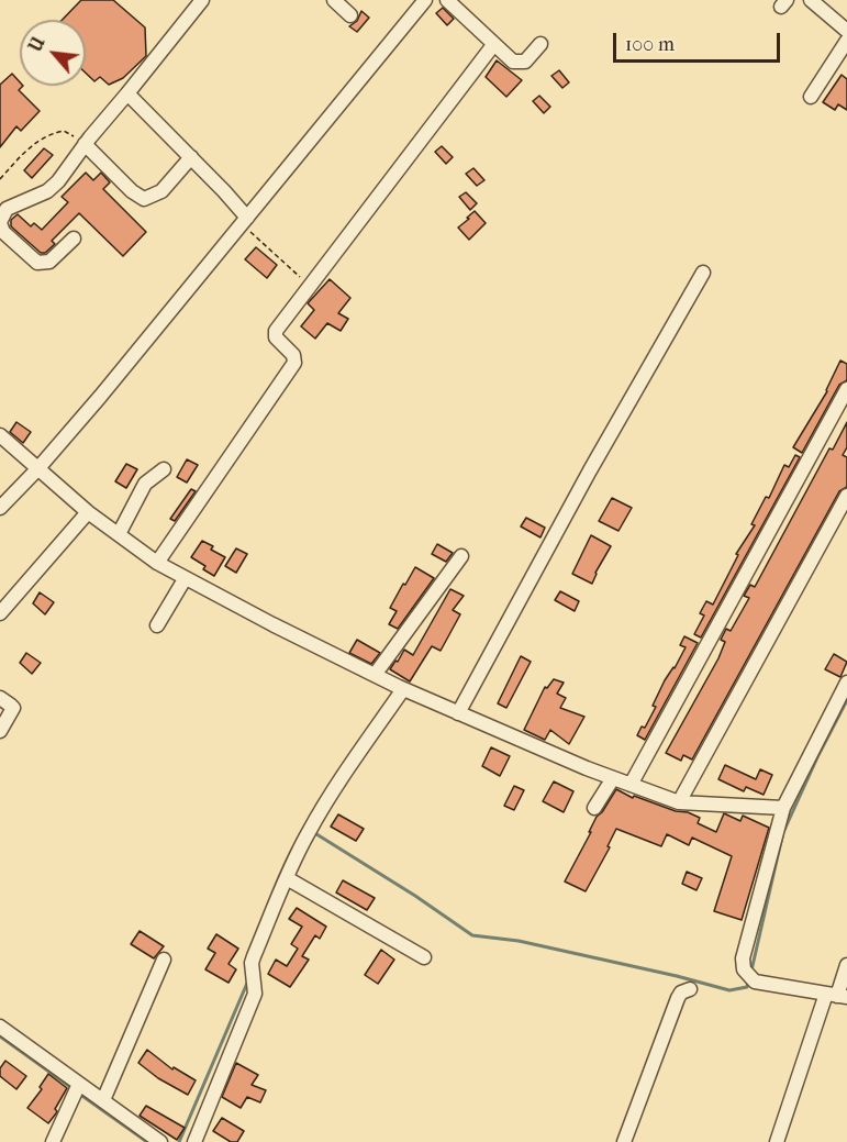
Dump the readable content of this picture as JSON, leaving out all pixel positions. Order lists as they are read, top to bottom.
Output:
{
  "scale_bar": "100 m",
  "north": "top left"
}
